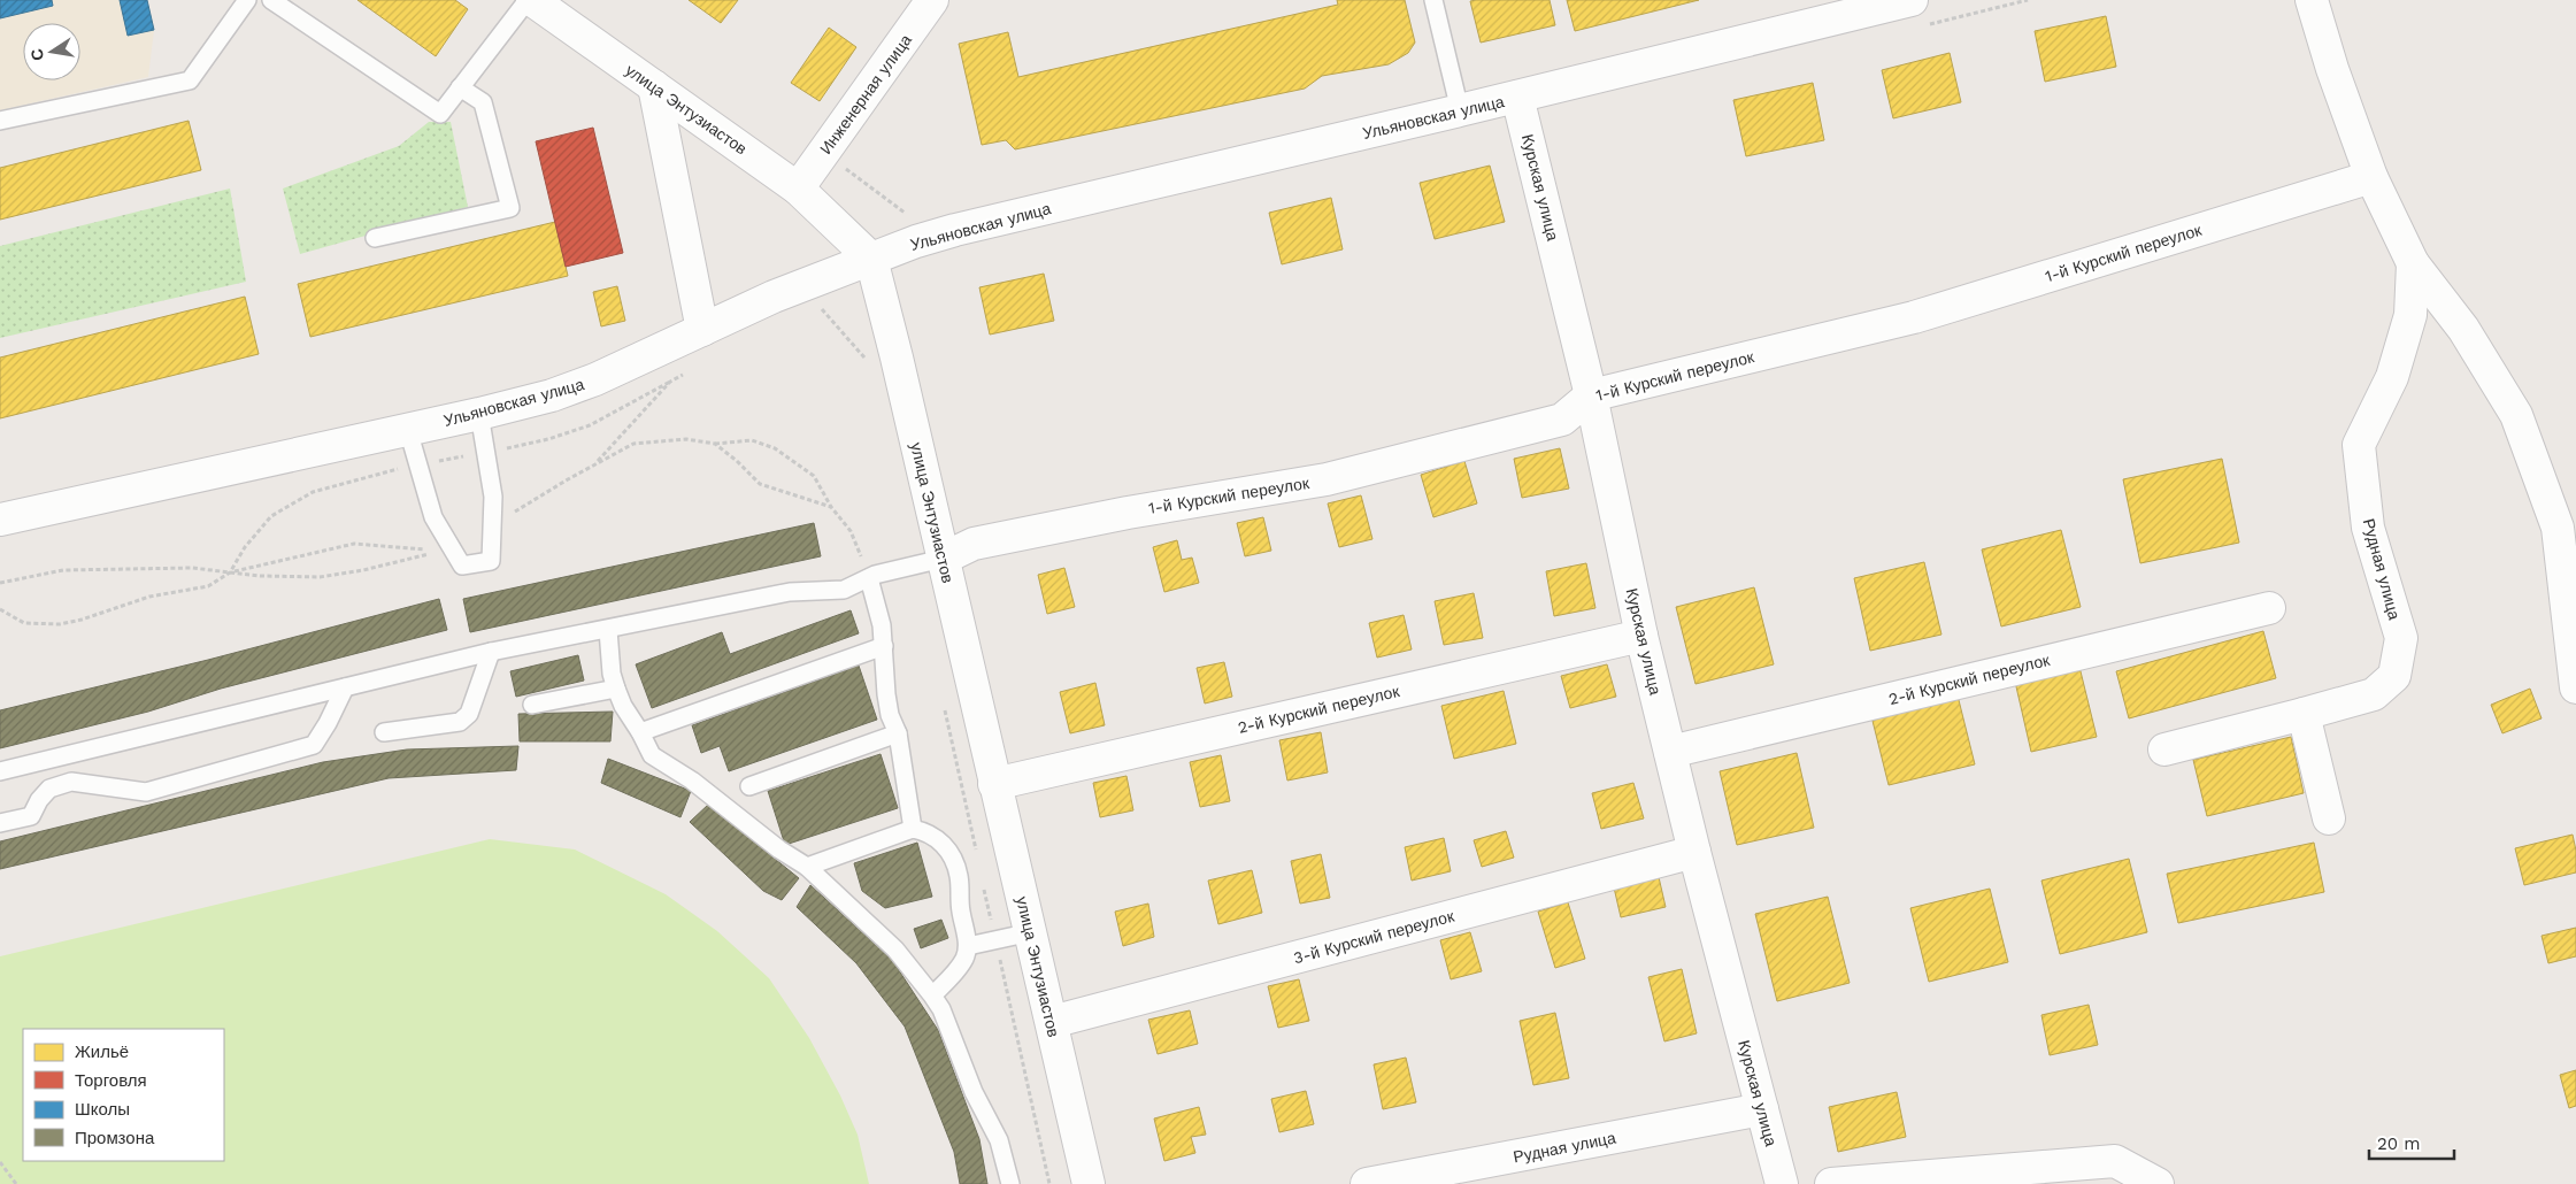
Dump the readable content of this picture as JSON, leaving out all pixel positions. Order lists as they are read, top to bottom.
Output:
{
  "streets": {
    "street": [
      "Инженерная улица",
      "улица Энтузиастов",
      "Ульяновская улица",
      "Курская улица",
      "1-й Курский переулок",
      "Рудная улица",
      "2-й Курский переулок",
      "3-й Курский переулок"
    ]
  },
  "crossings": [
    ["Инженерная улица", "улица Энтузиастов"],
    ["улица Энтузиастов", "Ульяновская улица"],
    ["улица Энтузиастов", "1-й Курский переулок"],
    ["улица Энтузиастов", "2-й Курский переулок"],
    ["улица Энтузиастов", "3-й Курский переулок"],
    ["Ульяновская улица", "Курская улица"],
    ["Курская улица", "1-й Курский переулок"],
    ["Курская улица", "Рудная улица"],
    ["Курская улица", "2-й Курский переулок"],
    ["Курская улица", "3-й Курский переулок"]
  ],
  "legend": [
    "Жильё",
    "Торговля",
    "Школы",
    "Промзона"
  ],
  "scale_bar": "20 m",
  "north": "left"
}
